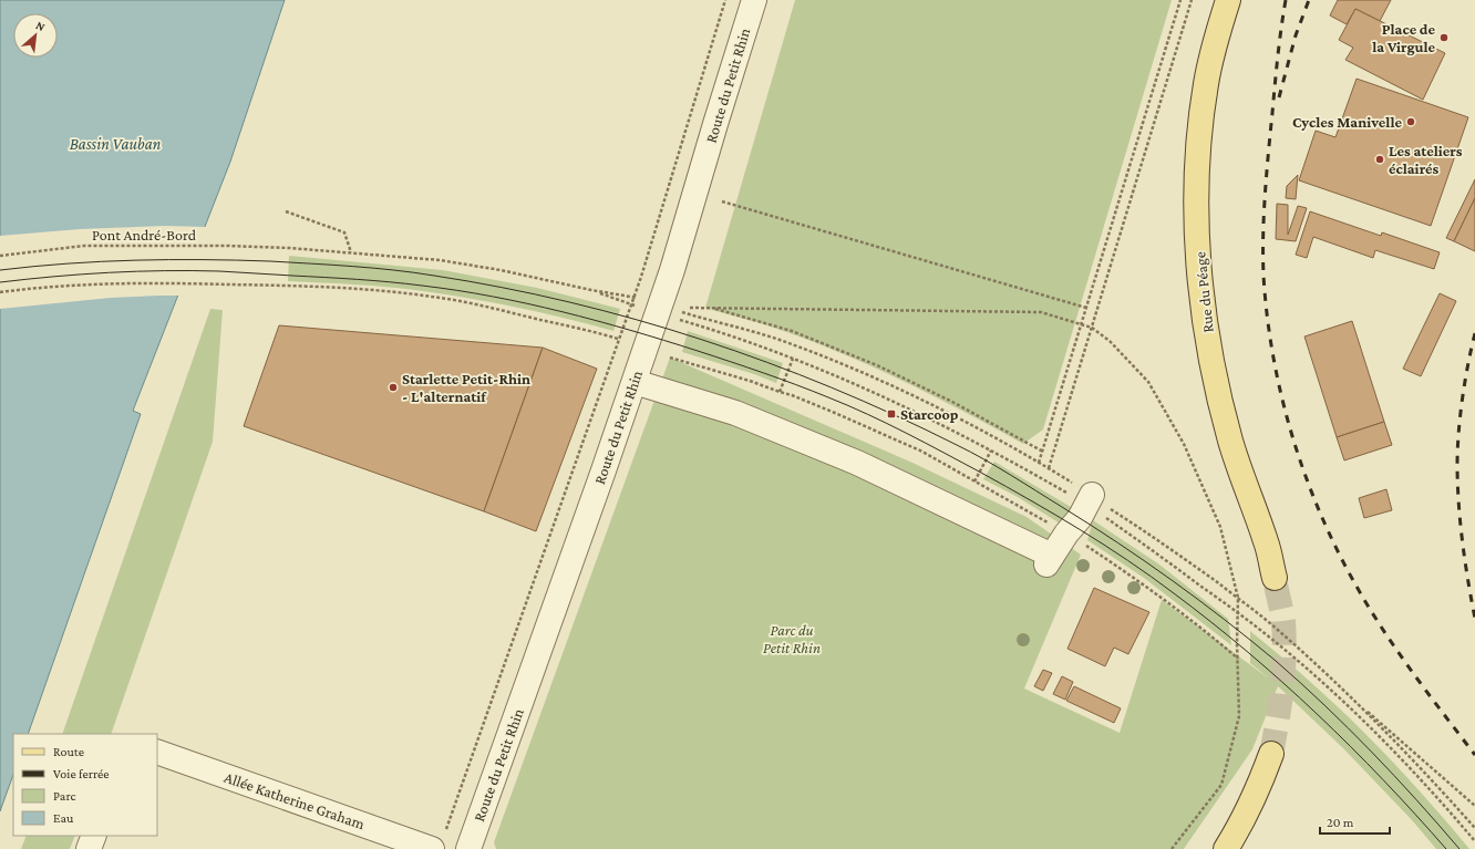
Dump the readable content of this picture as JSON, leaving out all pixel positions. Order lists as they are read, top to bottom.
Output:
{
  "streets": {
    "main road": ["Rue du Péage"],
    "street": ["Route du Petit Rhin", "Allée Katherine Graham"],
    "path": ["Pont André-Bord"]
  },
  "crossings": [
    ["Route du Petit Rhin", "Pont André-Bord"],
    ["Route du Petit Rhin", "Allée Katherine Graham"]
  ],
  "water": ["Bassin Vauban"],
  "parks": ["Parc du Petit Rhin"],
  "places": {
    "other": [
      "Place de la Virgule",
      "Cycles Manivelle",
      "Les ateliers éclairés",
      "Starlette Petit-Rhin - L'alternatif"
    ],
    "transit": ["Starcoop"]
  },
  "legend": [
    "Route",
    "Voie ferrée",
    "Parc",
    "Eau"
  ],
  "scale_bar": "20 m",
  "north": "top right"
}
